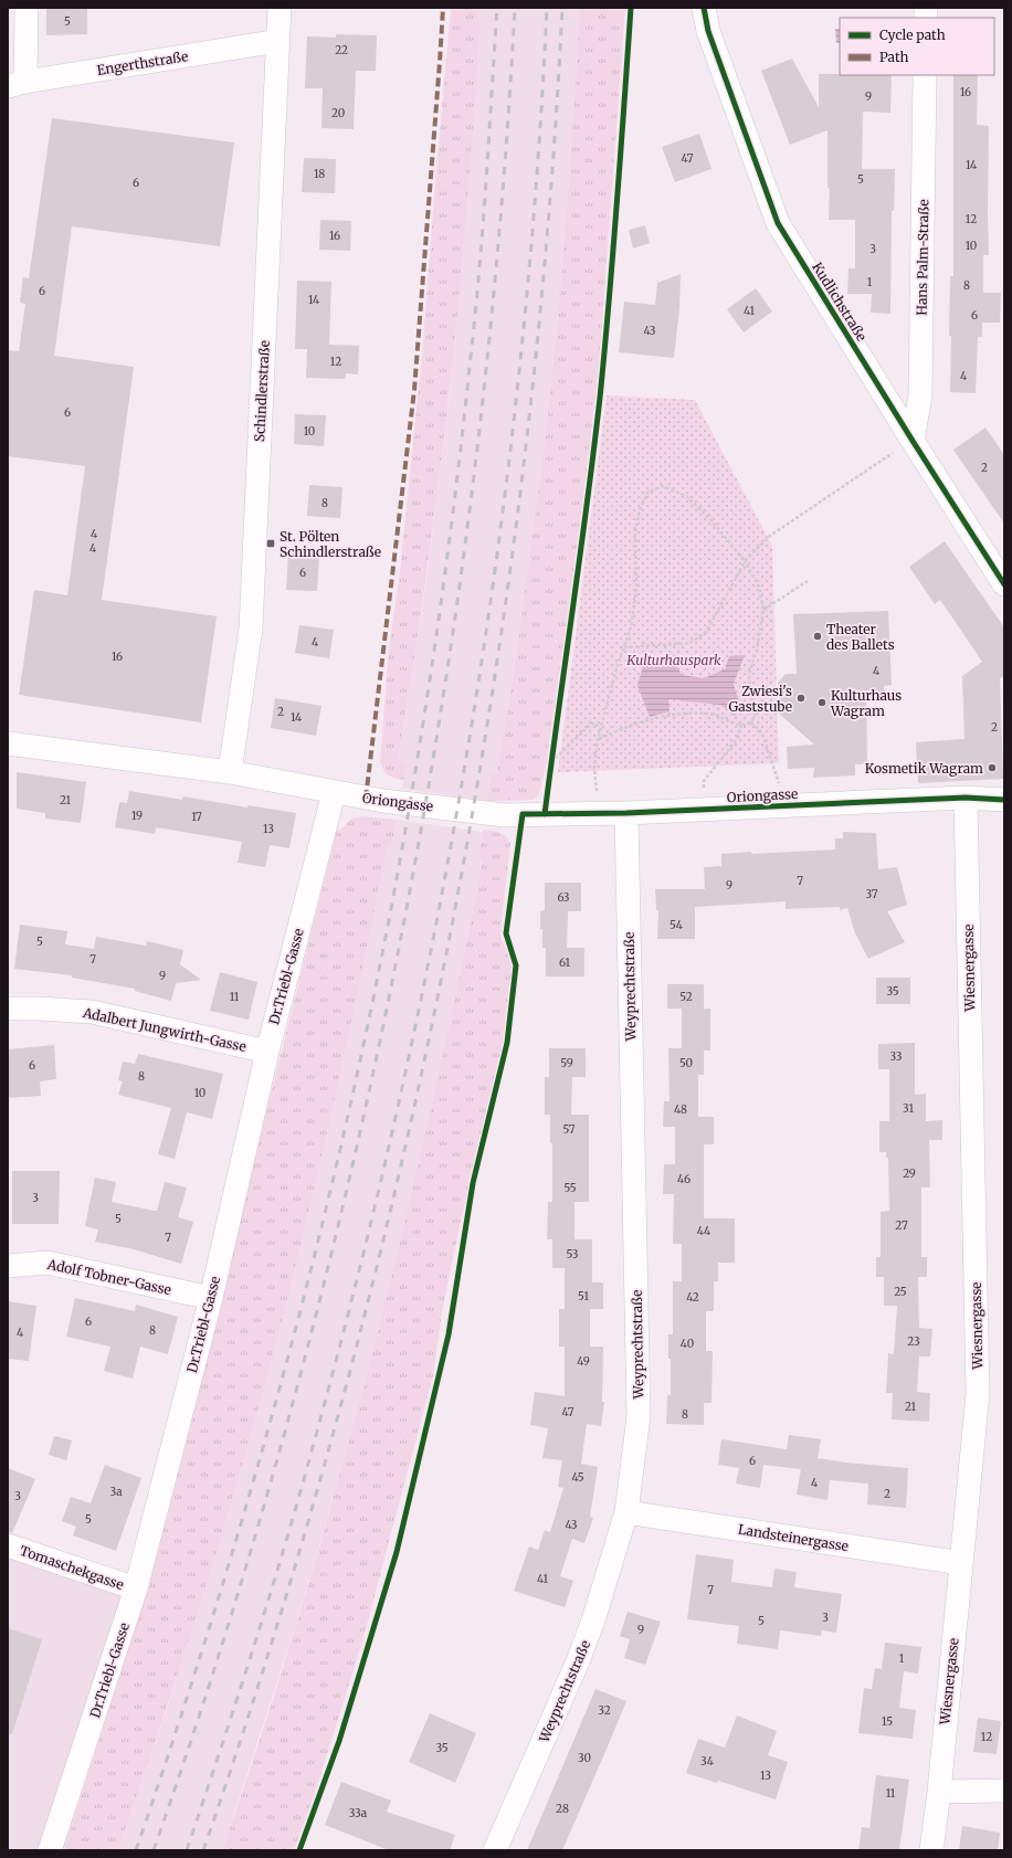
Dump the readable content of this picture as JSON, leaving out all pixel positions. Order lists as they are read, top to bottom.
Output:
{
  "streets": {
    "street": [
      "Engerthstraße",
      "Hans Palm-Straße",
      "Kudlichstraße",
      "Schindlerstraße",
      "Oriongasse",
      "Wiesnergasse",
      "Dr.Triebl-Gasse",
      "Weyprechtstraße",
      "Adalbert Jungwirth-Gasse",
      "Adolf Tobner-Gasse",
      "Landsteinergasse",
      "Tomaschekgasse"
    ]
  },
  "crossings": [
    ["Engerthstraße", "Schindlerstraße"],
    ["Hans Palm-Straße", "Kudlichstraße"],
    ["Schindlerstraße", "Oriongasse"],
    ["Oriongasse", "Wiesnergasse"],
    ["Oriongasse", "Dr.Triebl-Gasse"],
    ["Oriongasse", "Weyprechtstraße"],
    ["Wiesnergasse", "Landsteinergasse"],
    ["Dr.Triebl-Gasse", "Adalbert Jungwirth-Gasse"],
    ["Dr.Triebl-Gasse", "Adolf Tobner-Gasse"],
    ["Dr.Triebl-Gasse", "Tomaschekgasse"],
    ["Weyprechtstraße", "Landsteinergasse"]
  ],
  "parks": ["Kulturhauspark"],
  "places": {
    "transit": ["St. Pölten Schindlerstraße"],
    "other": [
      "Theater des Ballets",
      "Zwiesi's Gaststube",
      "Kulturhaus Wagram",
      "Kosmetik Wagram"
    ]
  },
  "house_numbers": [
    "5",
    "22",
    "16",
    "9",
    "20",
    "47",
    "14",
    "18",
    "5",
    "6",
    "12",
    "16",
    "10",
    "3",
    "1",
    "8",
    "6",
    "14",
    "41",
    "6",
    "43",
    "12",
    "4",
    "6",
    "10",
    "2",
    "8",
    "4",
    "4",
    "6",
    "4",
    "16",
    "4",
    "2",
    "14",
    "2",
    "21",
    "19",
    "17",
    "13",
    "7",
    "9",
    "37",
    "63",
    "54",
    "5",
    "7",
    "61",
    "9",
    "35",
    "11",
    "52",
    "33",
    "59",
    "50",
    "6",
    "8",
    "10",
    "31",
    "48",
    "57",
    "29",
    "46",
    "55",
    "3",
    "5",
    "27",
    "44",
    "7",
    "53",
    "25",
    "51",
    "42",
    "6",
    "8",
    "4",
    "23",
    "40",
    "49",
    "21",
    "47",
    "8",
    "6",
    "45",
    "4",
    "3a",
    "2",
    "3",
    "5",
    "43",
    "41",
    "7",
    "3",
    "5",
    "9",
    "1",
    "32",
    "15",
    "12",
    "35",
    "30",
    "34",
    "13",
    "11",
    "28",
    "33a"
  ],
  "legend": ["Cycle path", "Path"]
}
